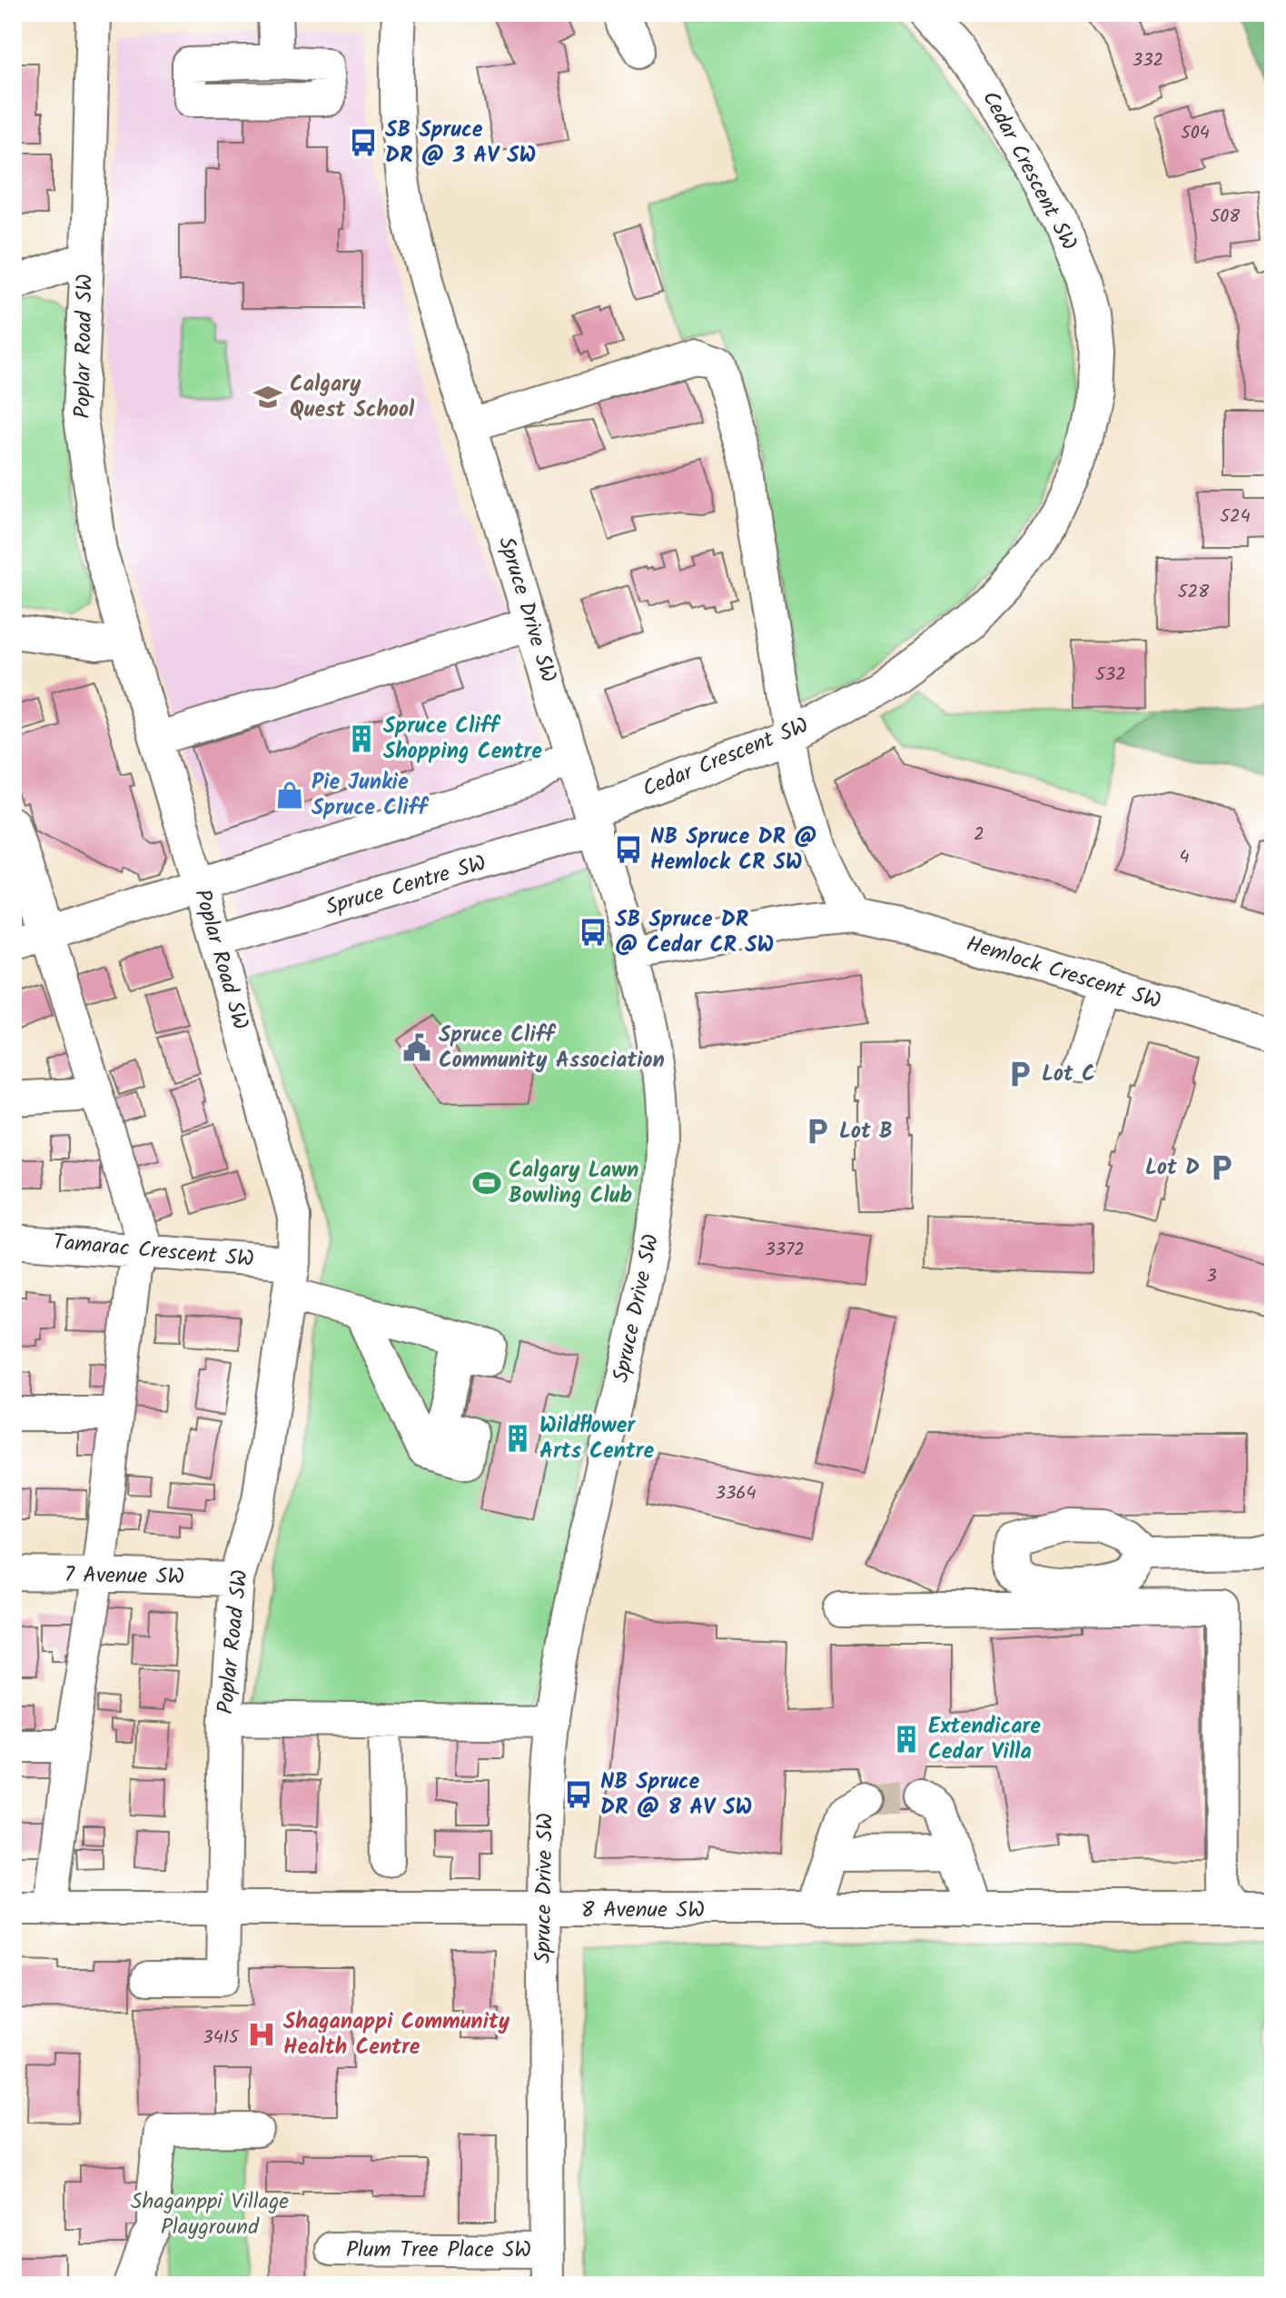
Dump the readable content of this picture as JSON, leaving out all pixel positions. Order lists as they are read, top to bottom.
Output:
{
  "streets": {
    "street": [
      "Cedar Crescent SW",
      "Poplar Road SW",
      "Spruce Drive SW",
      "Spruce Centre SW",
      "Hemlock Crescent SW",
      "Tamarac Crescent SW",
      "7 Avenue SW",
      "8 Avenue SW",
      "Plum Tree Place SW"
    ]
  },
  "crossings": [
    ["Cedar Crescent SW", "Spruce Drive SW"],
    ["Cedar Crescent SW", "Spruce Centre SW"],
    ["Poplar Road SW", "Spruce Centre SW"],
    ["Poplar Road SW", "Tamarac Crescent SW"],
    ["Poplar Road SW", "7 Avenue SW"],
    ["Poplar Road SW", "8 Avenue SW"],
    ["Spruce Drive SW", "Spruce Centre SW"],
    ["Spruce Drive SW", "Hemlock Crescent SW"],
    ["Spruce Drive SW", "8 Avenue SW"],
    ["Spruce Drive SW", "Plum Tree Place SW"]
  ],
  "parks": ["Shaganppi Village Playground"],
  "places": {
    "bus stop": [
      "SB Spruce DR @ 3 AV SW",
      "NB Spruce DR @ Hemlock CR SW",
      "SB Spruce DR @ Cedar CR SW",
      "NB Spruce DR @ 8 AV SW"
    ],
    "school or university": ["Calgary Quest School"],
    "building": ["Spruce Cliff Shopping Centre", "Wildflower Arts Centre", "Extendicare Cedar Villa"],
    "shop": ["Pie Junkie Spruce Cliff"],
    "public building": ["Spruce Cliff Community Association"],
    "parking": ["Lot C", "Lot B", "Lot D"],
    "sports": ["Calgary Lawn Bowling Club"],
    "hospital": ["Shaganappi Community Health Centre"]
  },
  "house_numbers": [
    "332",
    "504",
    "508",
    "524",
    "528",
    "532",
    "2",
    "4",
    "3372",
    "3",
    "3364",
    "3415"
  ]
}
